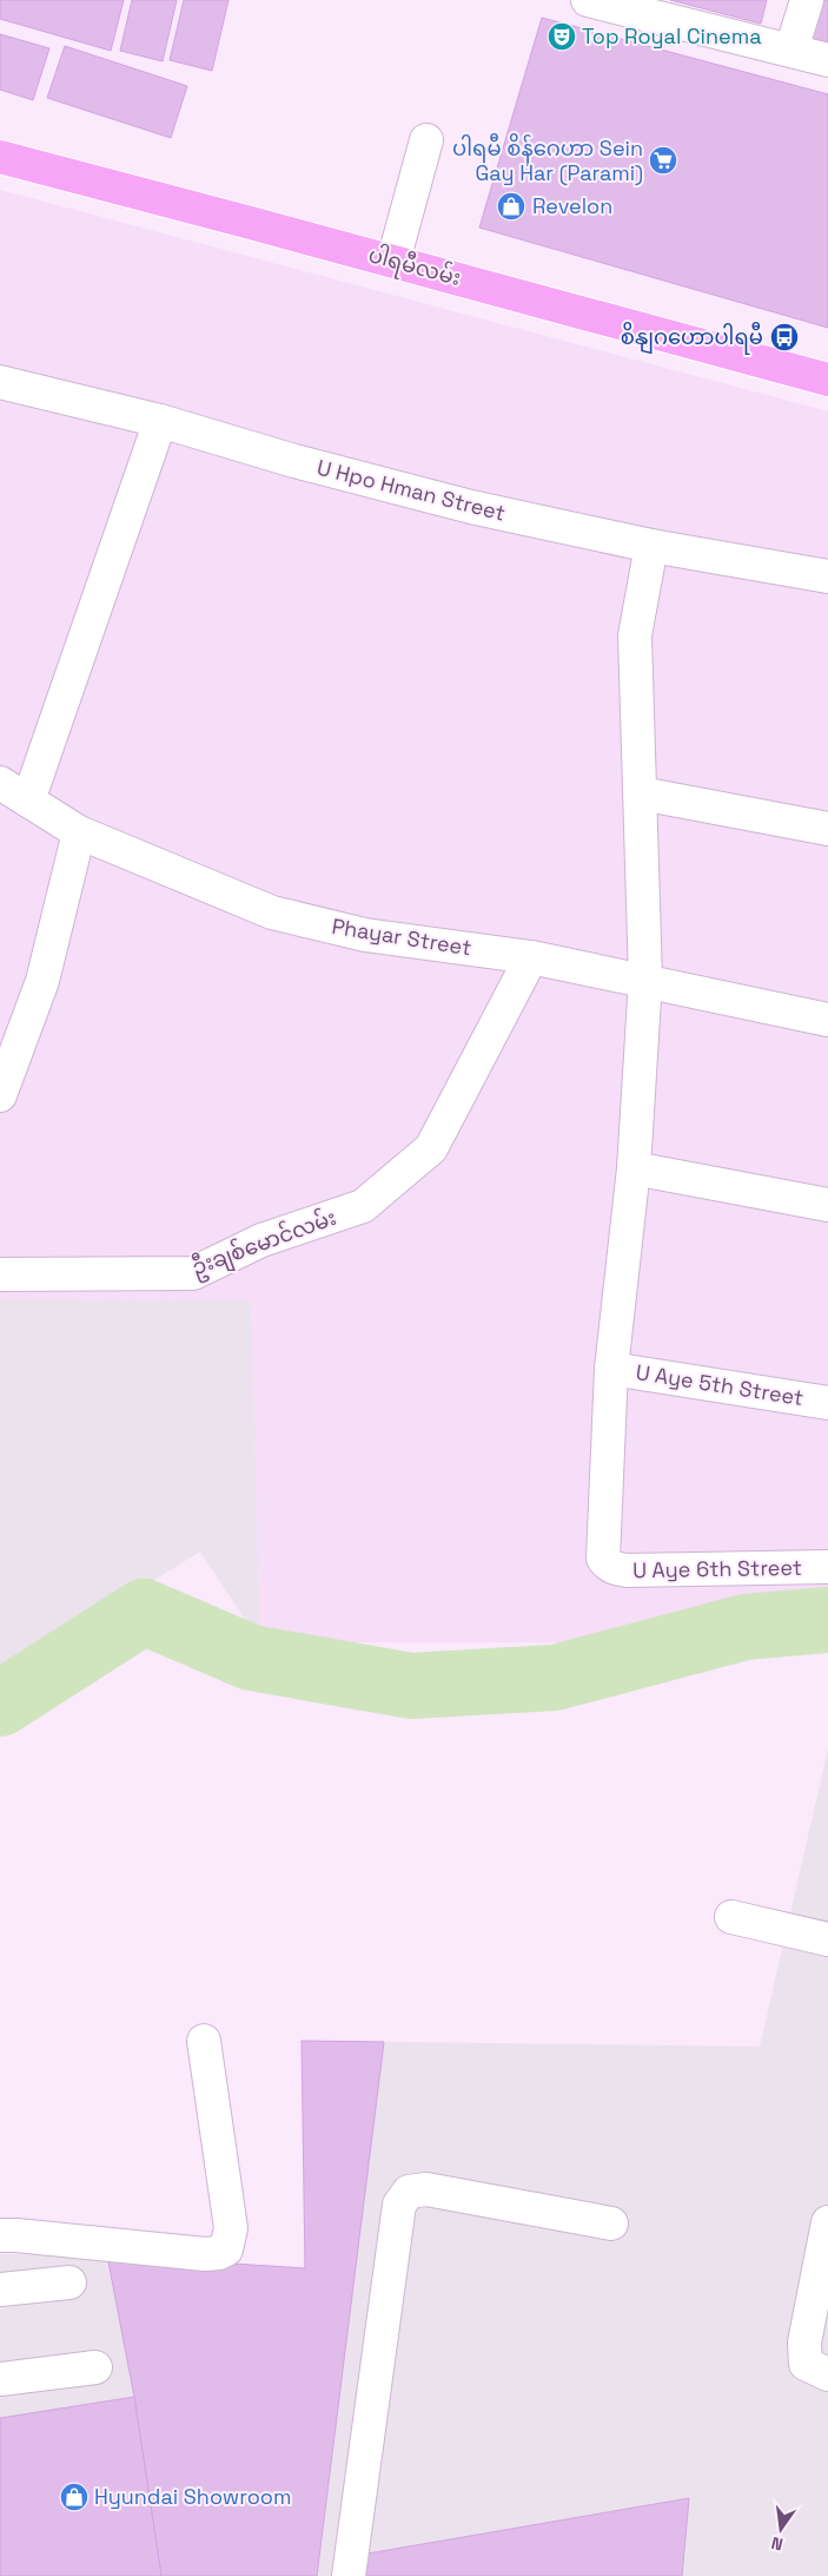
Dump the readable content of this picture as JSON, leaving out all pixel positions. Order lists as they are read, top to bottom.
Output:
{
  "streets": {
    "main road": ["ပါရမီလမ်း"],
    "street": [
      "U Hpo Hman Street",
      "Phayar Street",
      "ဦးချစ်မောင်လမ်း",
      "U Aye 5th Street",
      "U Aye 6th Street"
    ]
  },
  "crossings": [
    ["Phayar Street", "ဦးချစ်မောင်လမ်း"],
    ["U Aye 5th Street", "U Aye 6th Street"]
  ],
  "places": {
    "theatre": ["Top Royal Cinema"],
    "supermarket": ["ပါရမီ စိန်ဂေဟာ Sein Gay Har (Parami)"],
    "shop": ["Revelon", "Hyundai Showroom"],
    "bus stop": ["စိနျဂဟောပါရမီ"]
  },
  "north": "bottom"
}
